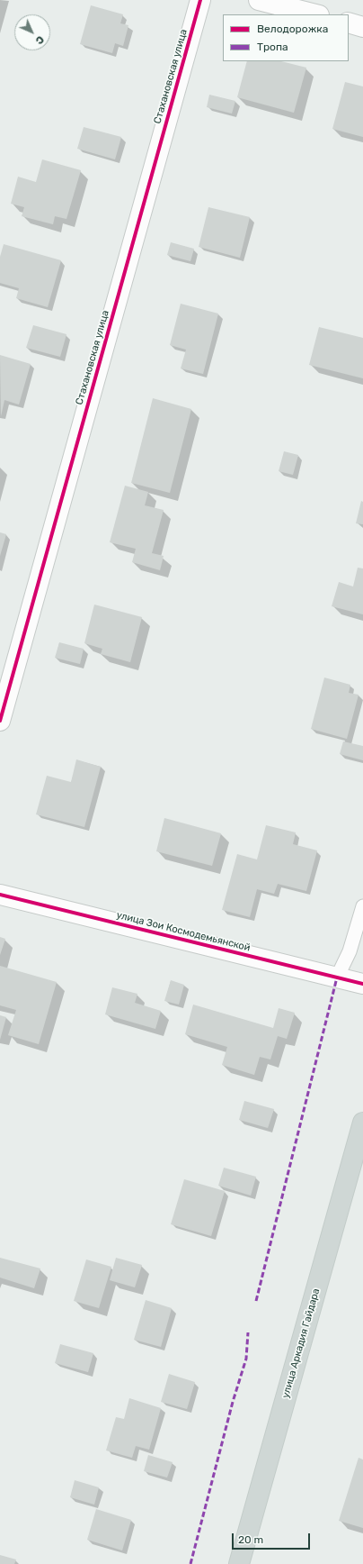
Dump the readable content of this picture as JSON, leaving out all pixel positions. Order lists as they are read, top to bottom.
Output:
{
  "streets": {
    "main road": ["улица Аркадия Гайдара"],
    "street": ["Стахановская улица", "улица Зои Космодемьянской"]
  },
  "legend": ["Велодорожка", "Тропа"],
  "scale_bar": "20 m",
  "north": "bottom right"
}
